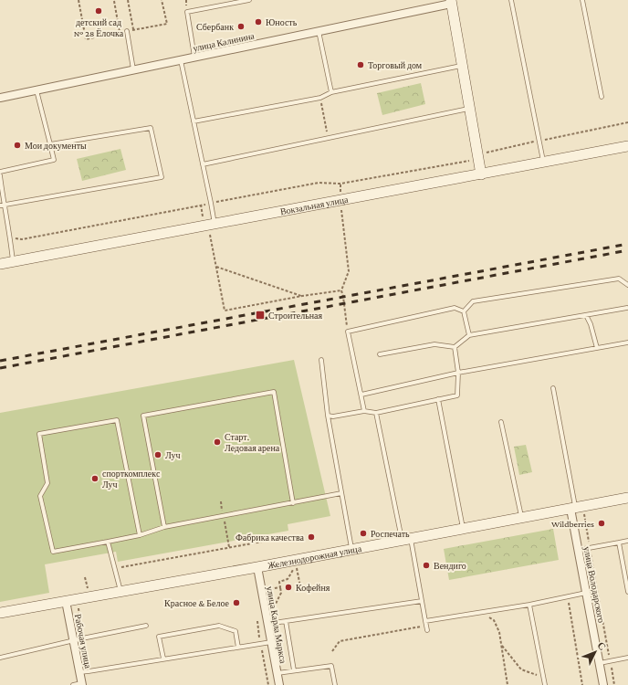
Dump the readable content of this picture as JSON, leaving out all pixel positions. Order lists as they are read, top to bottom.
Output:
{
  "streets": {
    "street": [
      "улица Калинина",
      "Вокзальная улица",
      "Железнодорожная улица",
      "улица Володарского",
      "улица Карла Маркса",
      "Рабочая улица"
    ]
  },
  "crossings": [
    ["Железнодорожная улица", "улица Володарского"],
    ["Железнодорожная улица", "улица Карла Маркса"],
    ["Железнодорожная улица", "Рабочая улица"]
  ],
  "places": {
    "other": [
      "детский сад № 28 Ёлочка",
      "Юность",
      "Сбербанк",
      "Торговый дом",
      "Мои документы",
      "Старт. Ледовая арена",
      "Луч",
      "спорткомплекс Луч",
      "Wildberries",
      "Роспечать",
      "Фабрика качества",
      "Вендиго",
      "Кофейня",
      "Красное & Белое"
    ],
    "transit": ["Строительная"]
  },
  "north": "top right"
}
